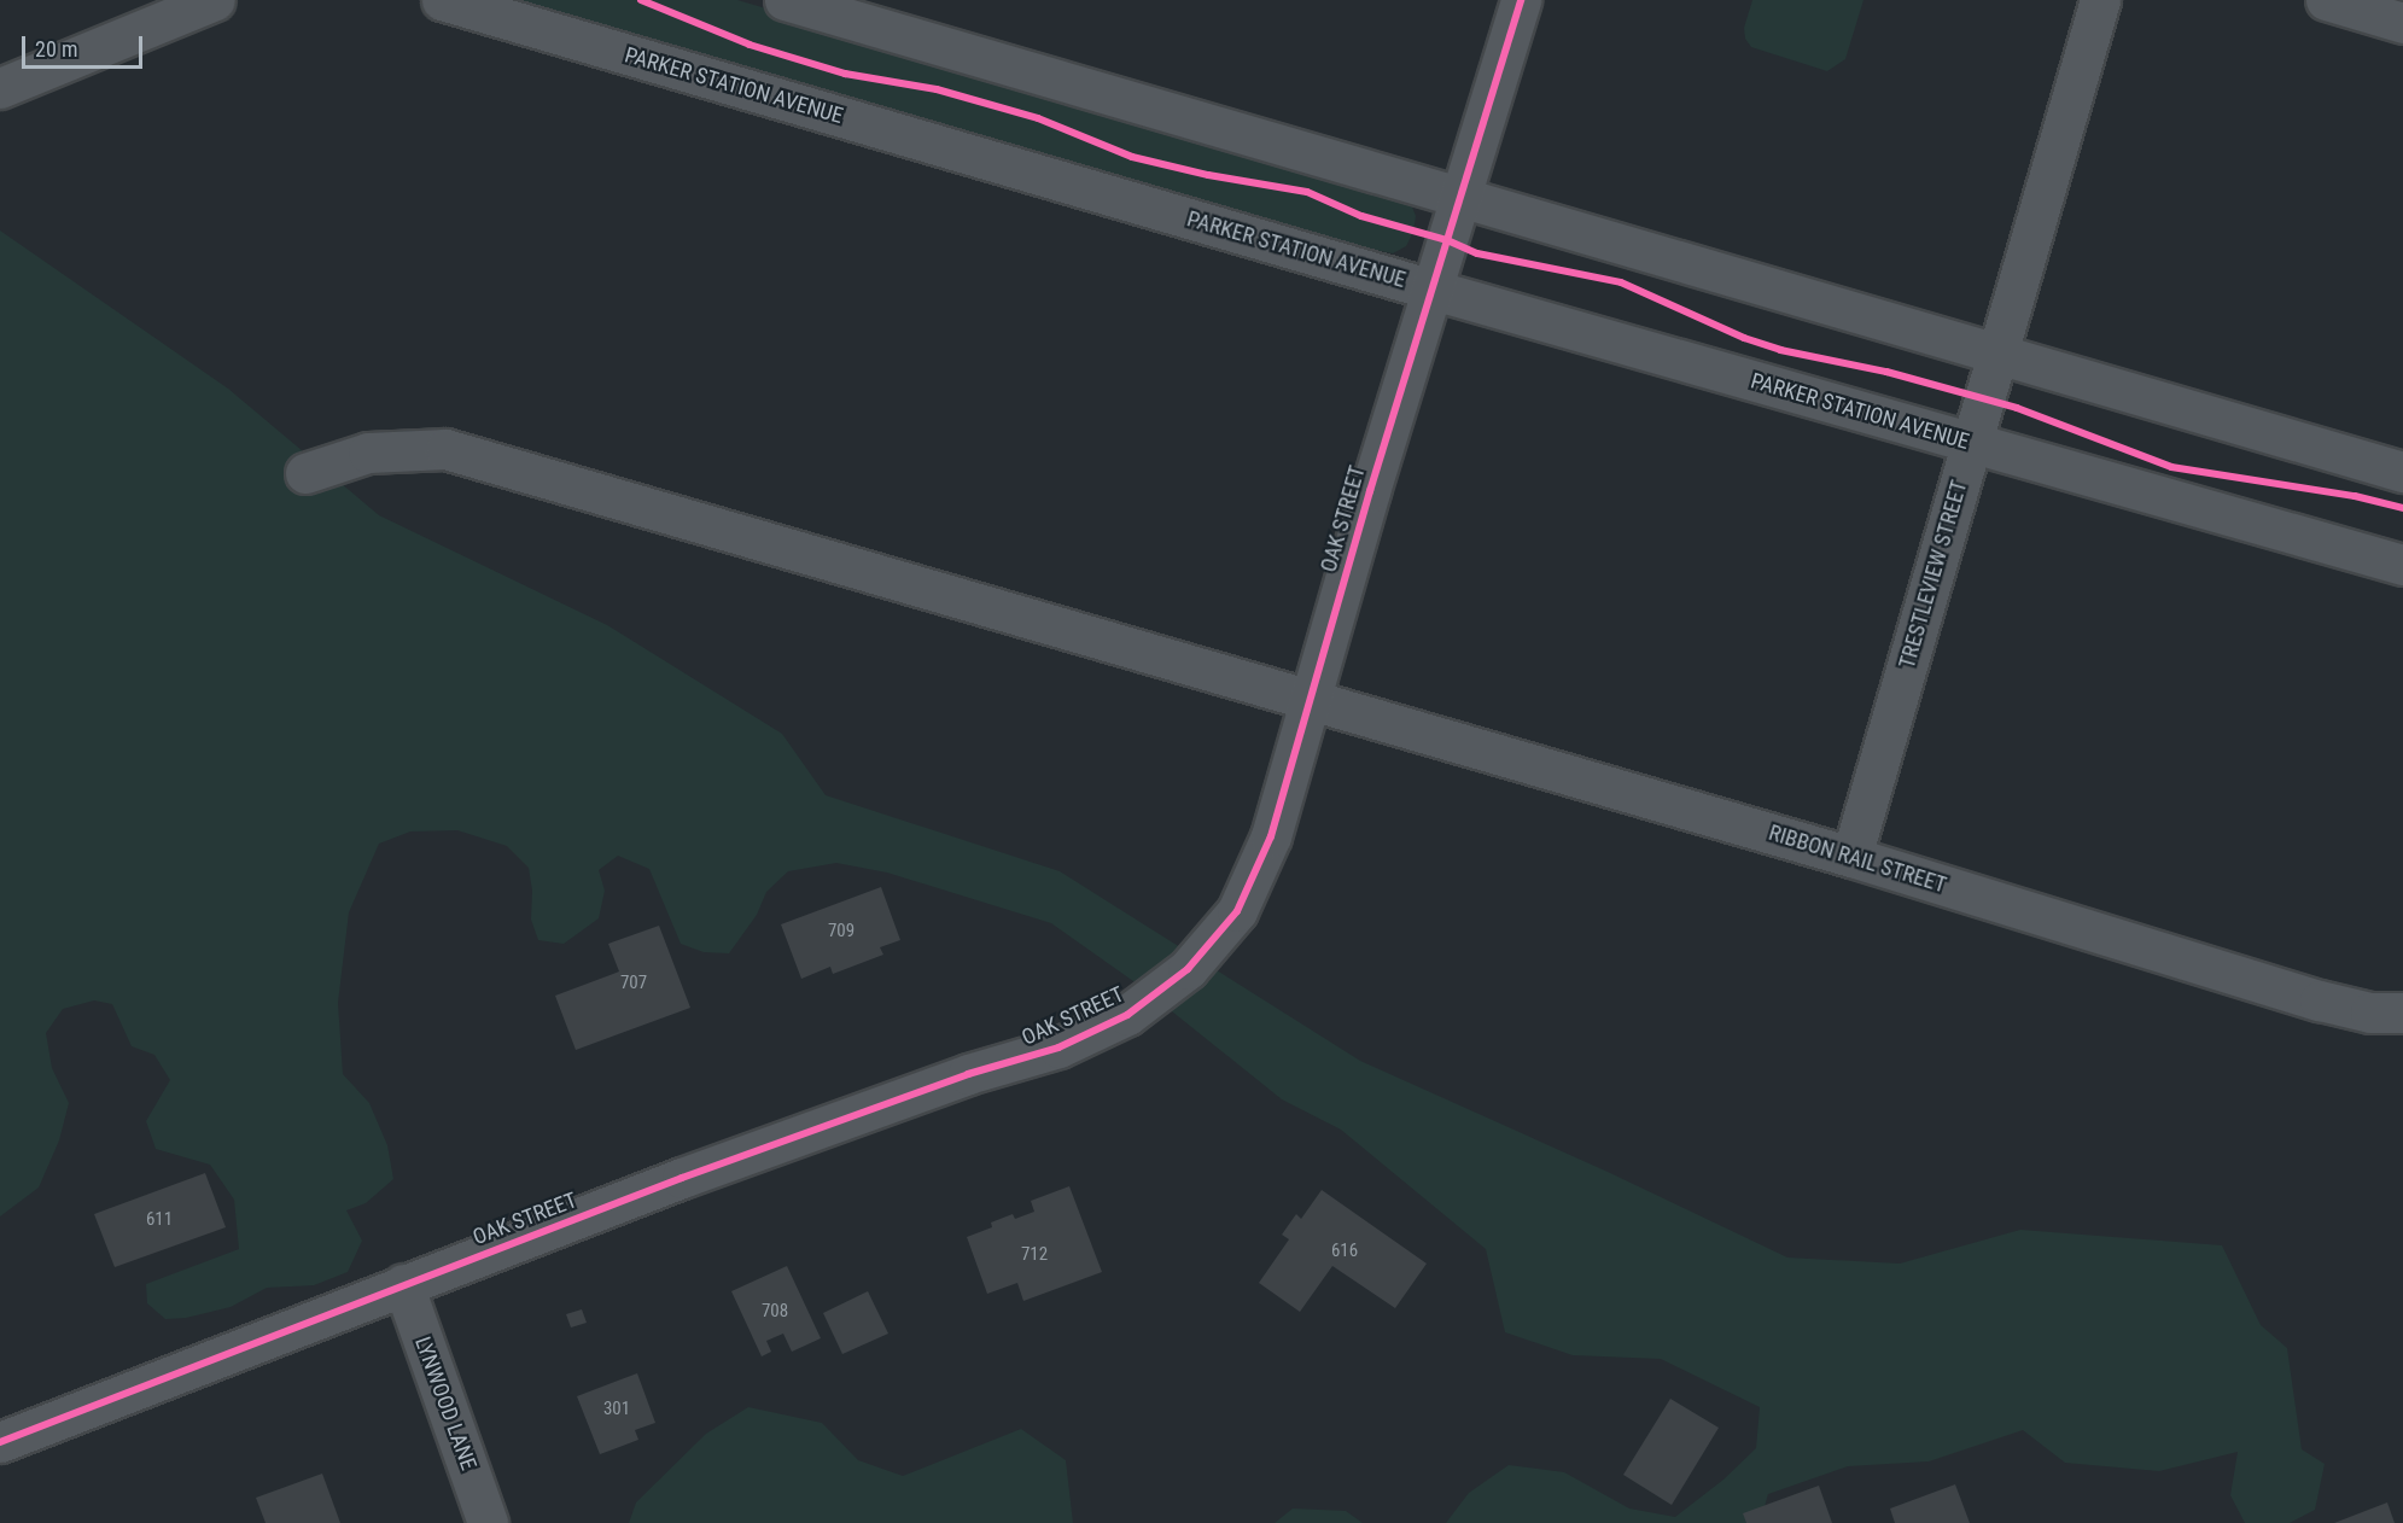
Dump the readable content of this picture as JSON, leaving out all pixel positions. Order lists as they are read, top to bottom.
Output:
{
  "streets": {
    "street": [
      "PARKER STATION AVENUE",
      "OAK STREET",
      "TRESTLEVIEW STREET",
      "RIBBON RAIL STREET",
      "LYNWOOD LANE"
    ]
  },
  "crossings": [
    ["PARKER STATION AVENUE", "OAK STREET"],
    ["PARKER STATION AVENUE", "TRESTLEVIEW STREET"],
    ["OAK STREET", "RIBBON RAIL STREET"],
    ["OAK STREET", "LYNWOOD LANE"],
    ["TRESTLEVIEW STREET", "RIBBON RAIL STREET"]
  ],
  "house_numbers": [
    "709",
    "707",
    "611",
    "616",
    "712",
    "708",
    "301"
  ],
  "scale_bar": "20 m"
}
